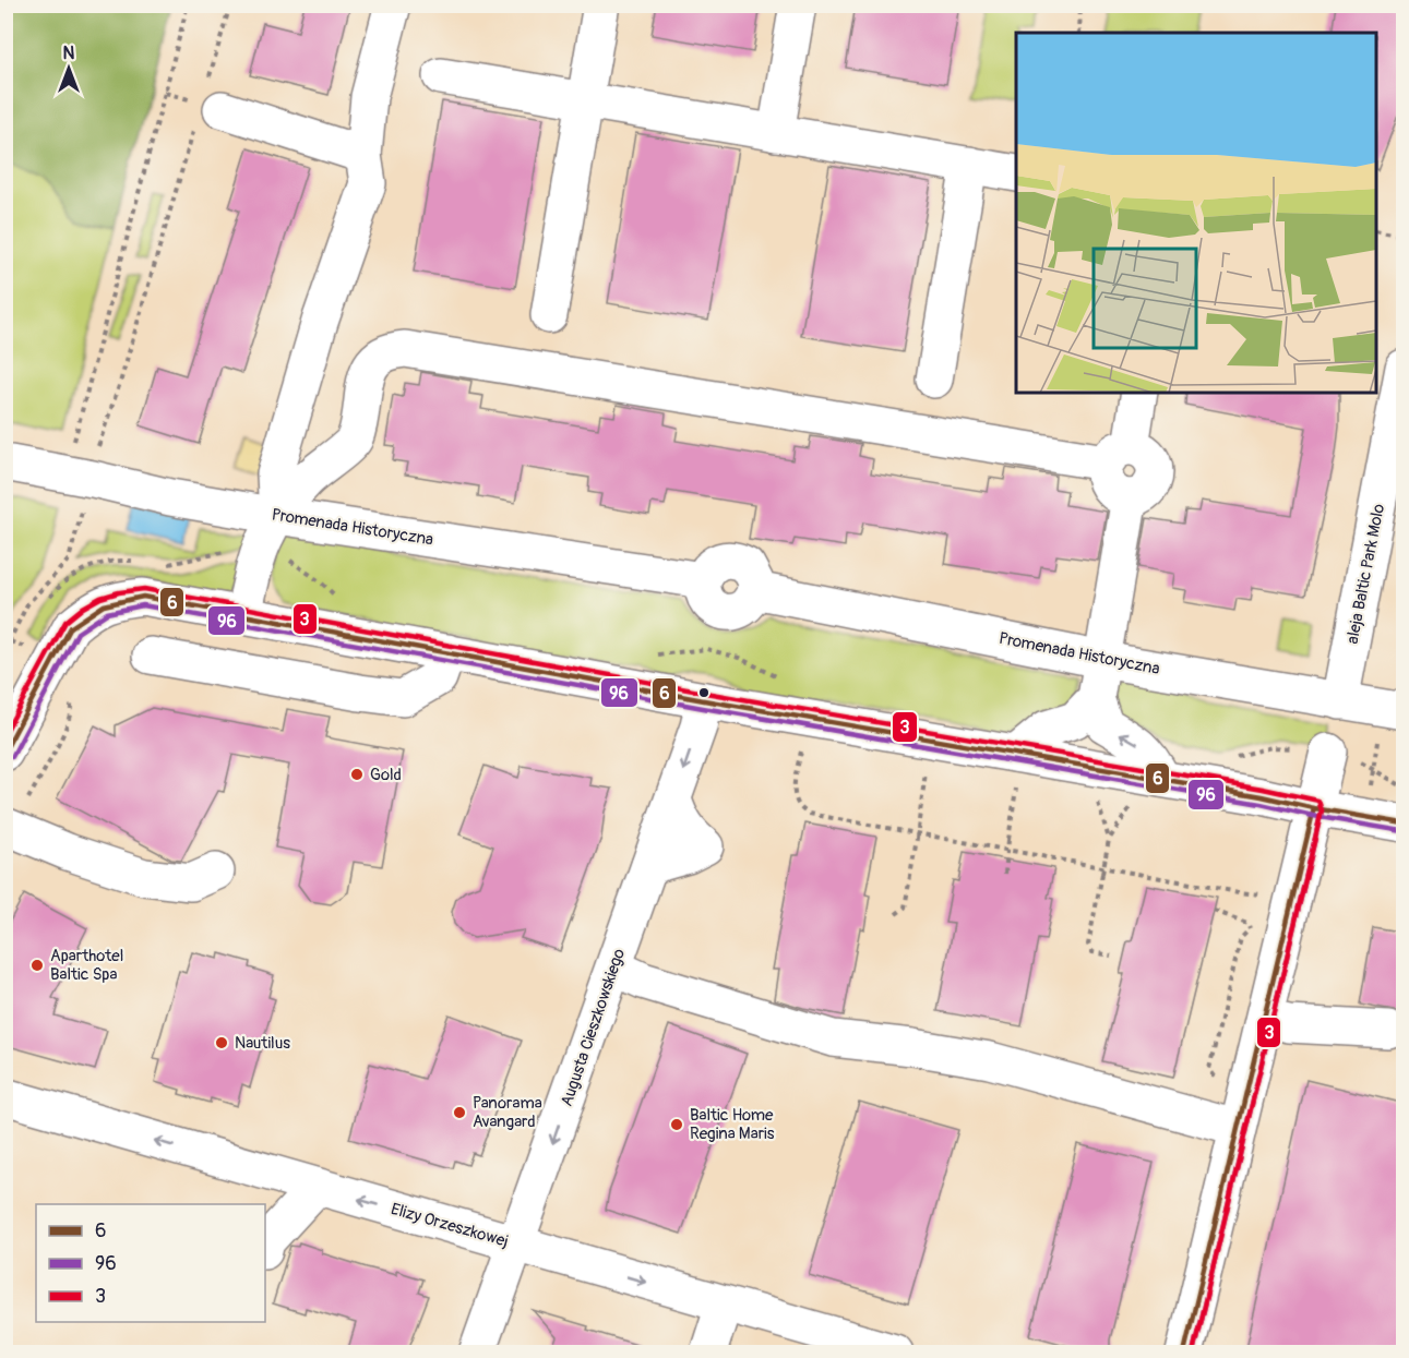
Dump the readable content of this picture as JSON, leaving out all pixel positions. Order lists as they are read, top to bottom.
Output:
{
  "streets": {
    "street": [
      "Promenada Historyczna",
      "aleja Baltic Park Molo",
      "Augusta Cieszkowskiego",
      "Elizy Orzeszkowej"
    ]
  },
  "crossings": [
    ["Promenada Historyczna", "aleja Baltic Park Molo"],
    ["Augusta Cieszkowskiego", "Elizy Orzeszkowej"]
  ],
  "one_way": ["Augusta Cieszkowskiego"],
  "places": [
    "Gold",
    "Aparthotel Baltic Spa",
    "Nautilus",
    "Panorama Avangard",
    "Baltic Home Regina Maris"
  ],
  "lines": ["transit line 3", "transit line 6", "transit line 96"],
  "legend": ["6", "96", "3"],
  "north": "top"
}
